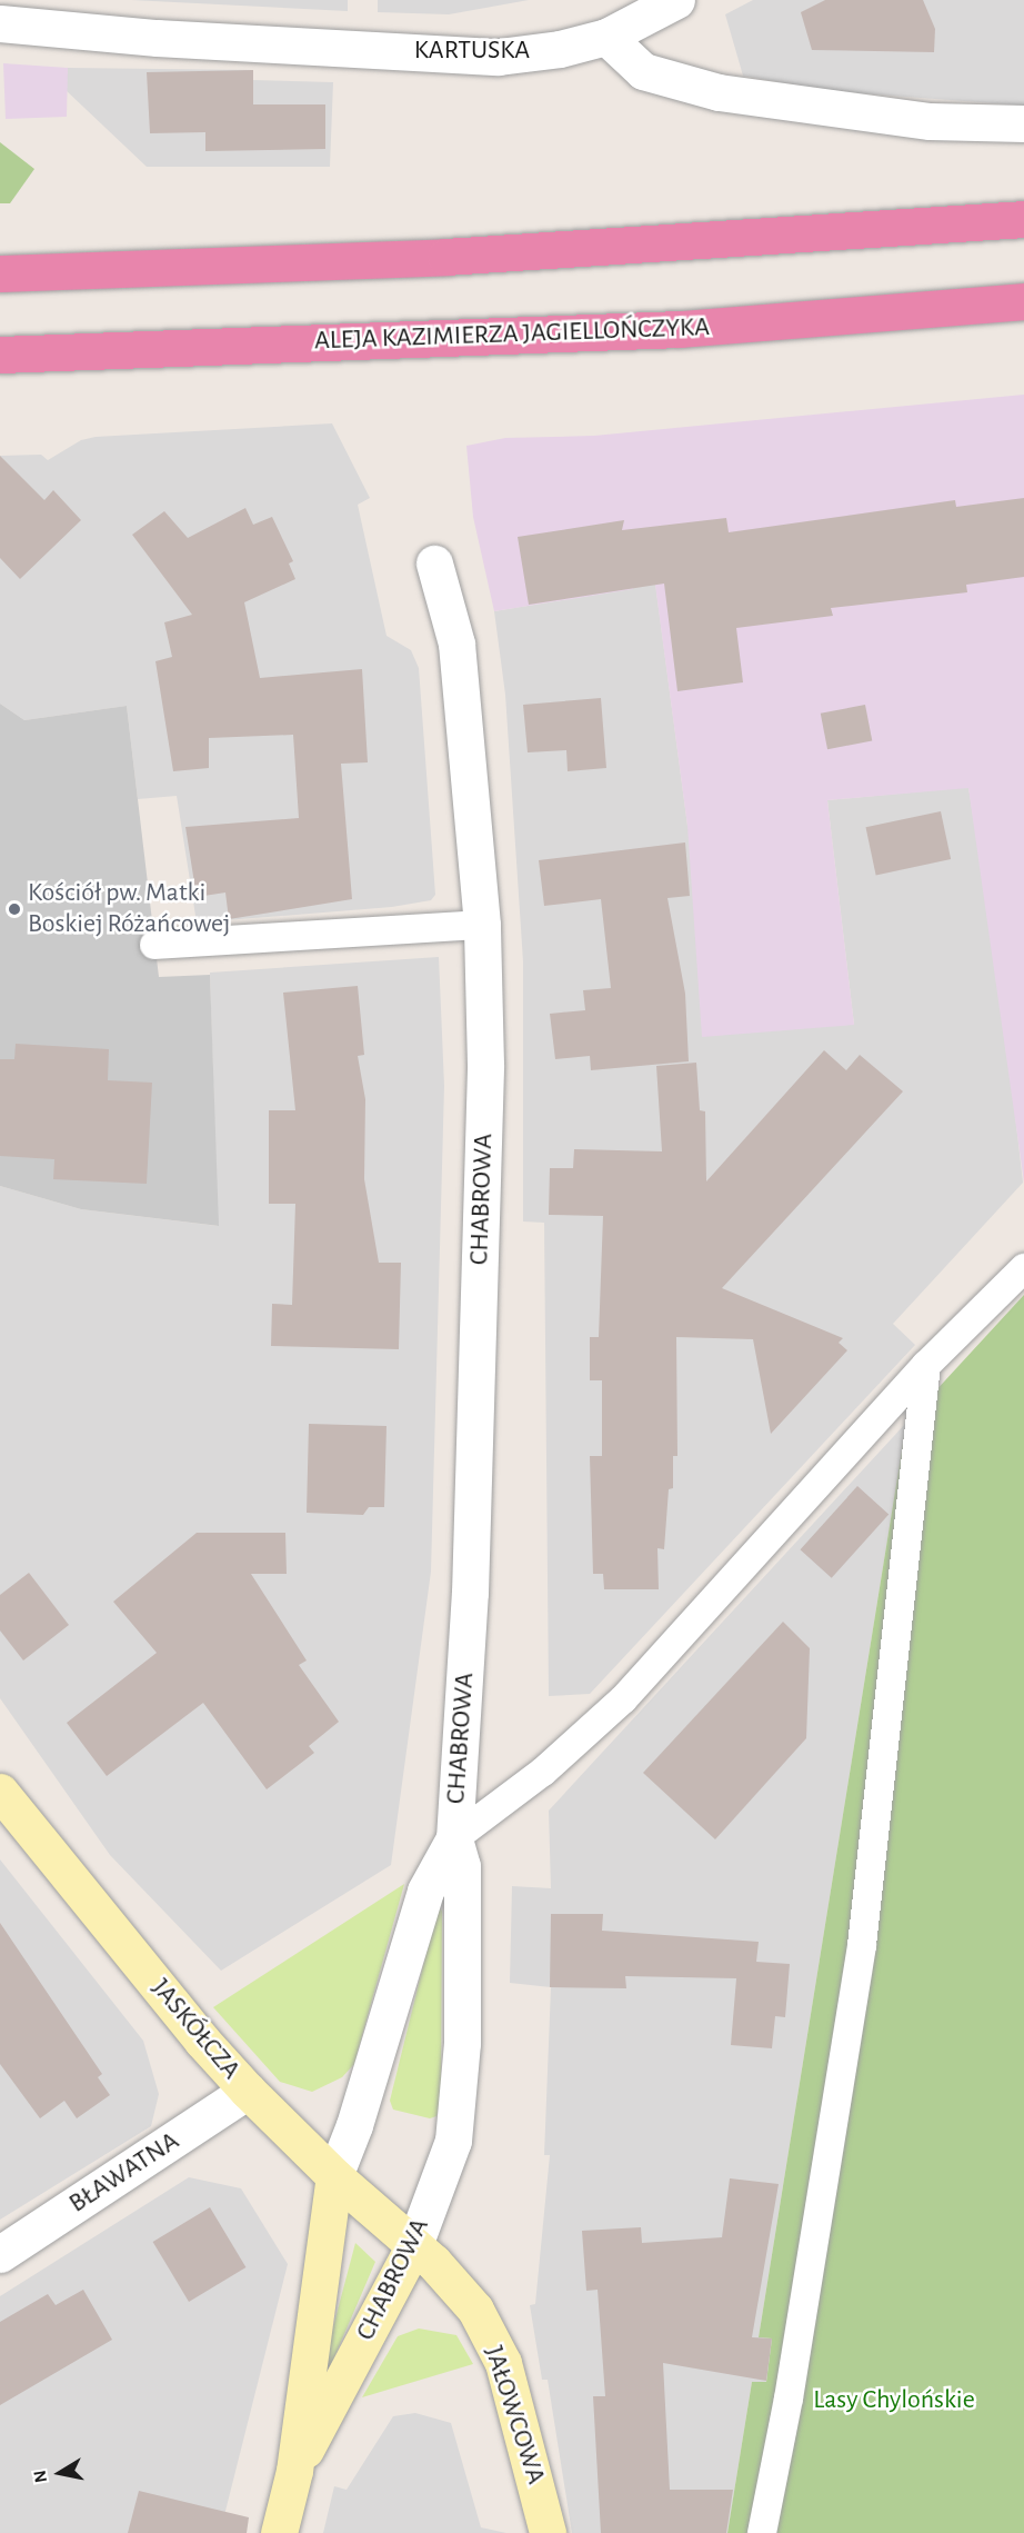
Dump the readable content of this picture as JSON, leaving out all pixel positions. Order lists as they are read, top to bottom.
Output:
{
  "streets": {
    "highway": ["ALEJA KAZIMIERZA JAGIELLOŃCZYKA"],
    "street": [
      "KARTUSKA",
      "CHABROWA",
      "JASKÓŁCZA",
      "BŁAWATNA",
      "JAŁOWCOWA"
    ]
  },
  "crossings": [
    ["CHABROWA", "JASKÓŁCZA"],
    ["CHABROWA", "JAŁOWCOWA"],
    ["JASKÓŁCZA", "BŁAWATNA"],
    ["JASKÓŁCZA", "JAŁOWCOWA"]
  ],
  "parks": ["Lasy Chylońskie"],
  "places": ["Kościół pw. Matki Boskiej Różańcowej"],
  "north": "left"
}
